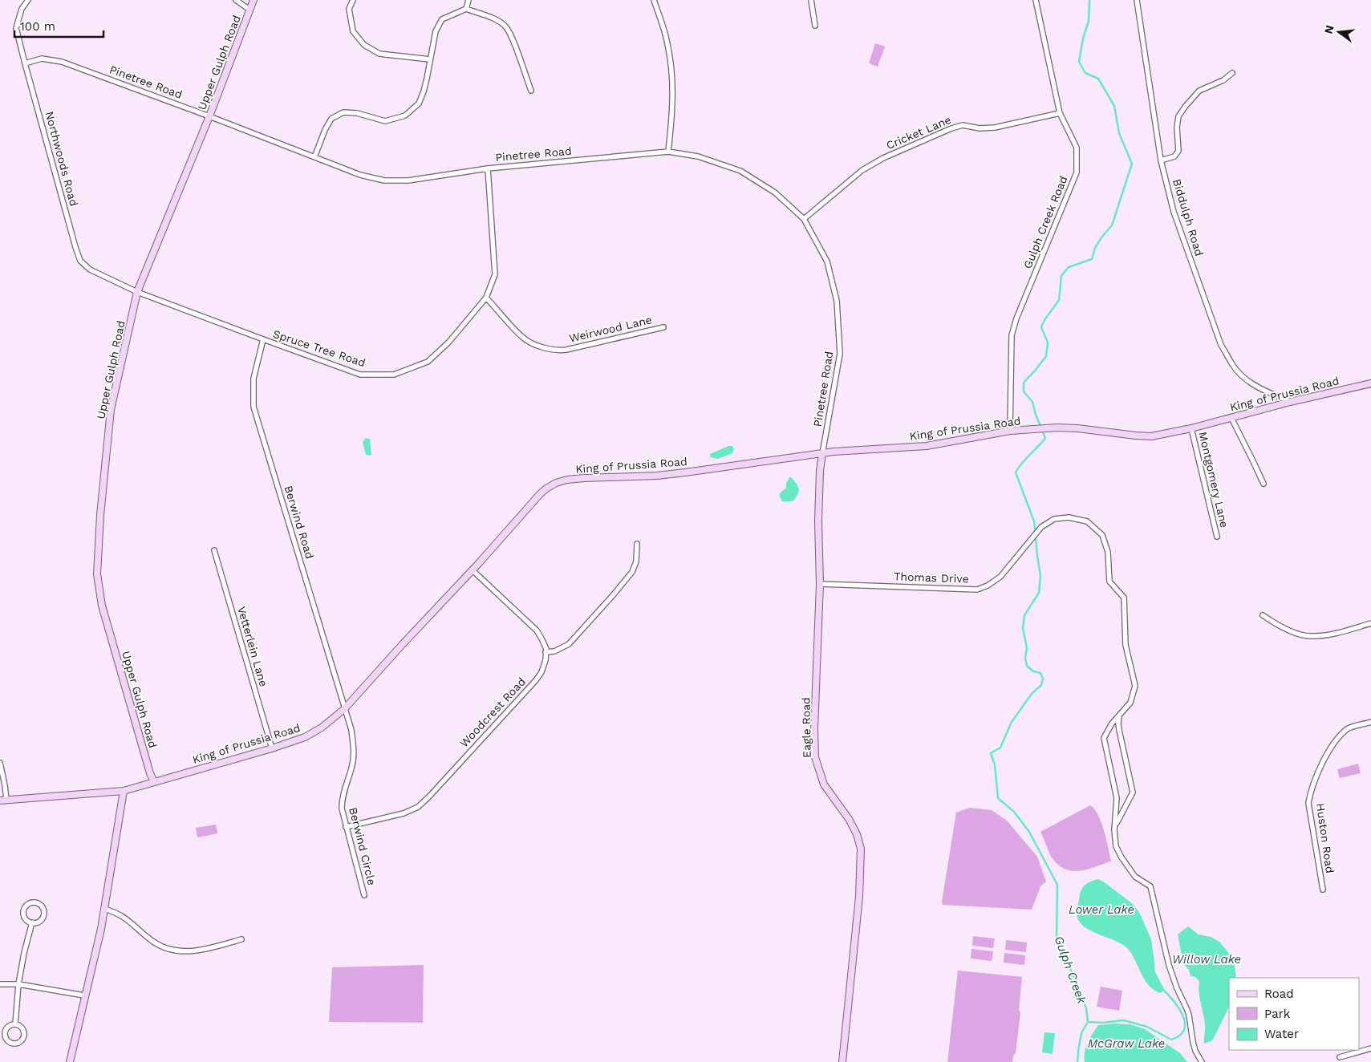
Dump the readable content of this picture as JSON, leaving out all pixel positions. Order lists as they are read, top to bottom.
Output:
{
  "streets": {
    "street": [
      "Upper Gulph Road",
      "Pinetree Road",
      "Cricket Lane",
      "Northwoods Road",
      "Biddulph Road",
      "Gulph Creek Road",
      "Weirwood Lane",
      "Spruce Tree Road",
      "King of Prussia Road",
      "Montgomery Lane",
      "Berwind Road",
      "Thomas Drive",
      "Vetterlein Lane",
      "Woodcrest Road",
      "Eagle Road",
      "Huston Road",
      "Berwind Circle"
    ]
  },
  "crossings": [
    ["Upper Gulph Road", "Pinetree Road"],
    ["Upper Gulph Road", "Northwoods Road"],
    ["Upper Gulph Road", "Spruce Tree Road"],
    ["Upper Gulph Road", "King of Prussia Road"],
    ["Pinetree Road", "Cricket Lane"],
    ["Pinetree Road", "Northwoods Road"],
    ["Pinetree Road", "Spruce Tree Road"],
    ["Pinetree Road", "King of Prussia Road"],
    ["Pinetree Road", "Eagle Road"],
    ["Cricket Lane", "Gulph Creek Road"],
    ["Northwoods Road", "Spruce Tree Road"],
    ["Biddulph Road", "King of Prussia Road"],
    ["Gulph Creek Road", "King of Prussia Road"],
    ["Weirwood Lane", "Spruce Tree Road"],
    ["Spruce Tree Road", "Berwind Road"],
    ["King of Prussia Road", "Montgomery Lane"],
    ["King of Prussia Road", "Berwind Road"],
    ["King of Prussia Road", "Vetterlein Lane"],
    ["King of Prussia Road", "Eagle Road"],
    ["King of Prussia Road", "Berwind Circle"],
    ["Berwind Road", "Berwind Circle"],
    ["Thomas Drive", "Eagle Road"],
    ["Woodcrest Road", "Berwind Circle"]
  ],
  "water": [
    "Lower Lake",
    "Willow Lake",
    "Gulph Creek",
    "McGraw Lake"
  ],
  "legend": ["Road", "Park", "Water"],
  "scale_bar": "100 m",
  "north": "left"
}
